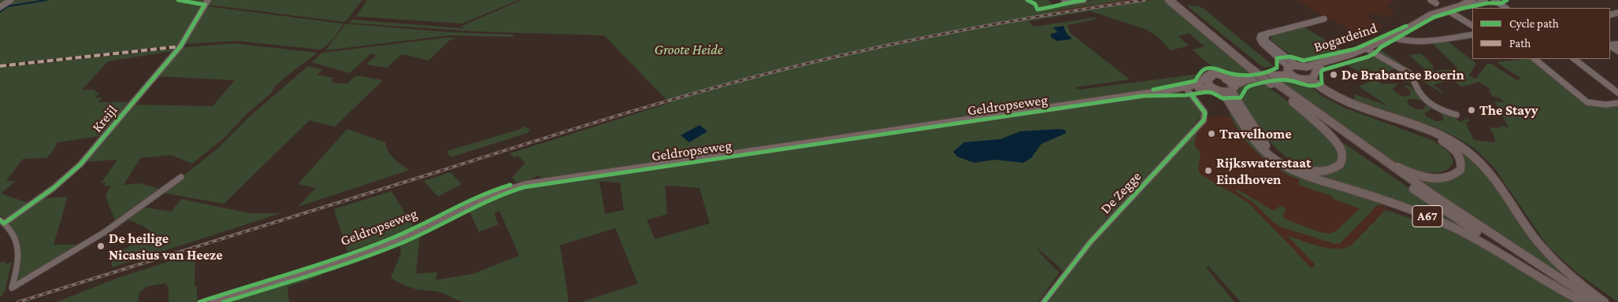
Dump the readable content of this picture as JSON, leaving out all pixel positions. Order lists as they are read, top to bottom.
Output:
{
  "streets": {
    "highway": ["A67"],
    "main road": ["Bogardeind", "Geldropseweg"],
    "street": ["Kreijl", "De Zegge"]
  },
  "crossings": [
    ["Bogardeind", "A67"],
    ["Geldropseweg", "De Zegge"]
  ],
  "parks": ["Groote Heide"],
  "places": [
    "De Brabantse Boerin",
    "The Stayy",
    "Travelhome",
    "Rijkswaterstaat Eindhoven",
    "De heilige Nicasius van Heeze"
  ],
  "legend": ["Cycle path", "Path"]
}
